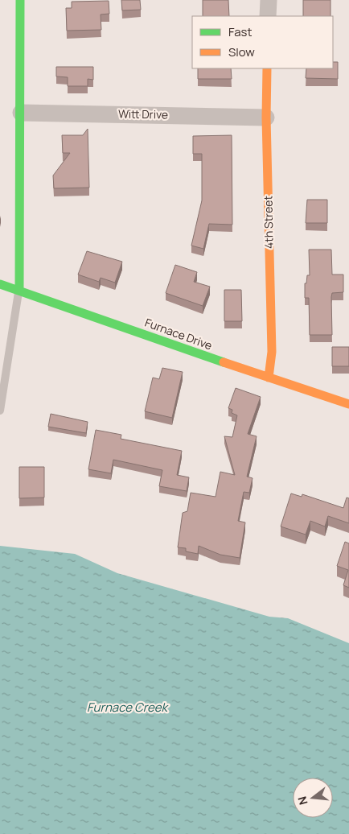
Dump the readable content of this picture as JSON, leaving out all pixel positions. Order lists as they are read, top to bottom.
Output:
{
  "streets": {
    "street": ["Witt Drive", "4th Street", "Furnace Drive"]
  },
  "crossings": [
    ["Witt Drive", "4th Street"],
    ["4th Street", "Furnace Drive"]
  ],
  "water": ["Furnace Creek"],
  "legend": ["Fast", "Slow"],
  "north": "left"
}
